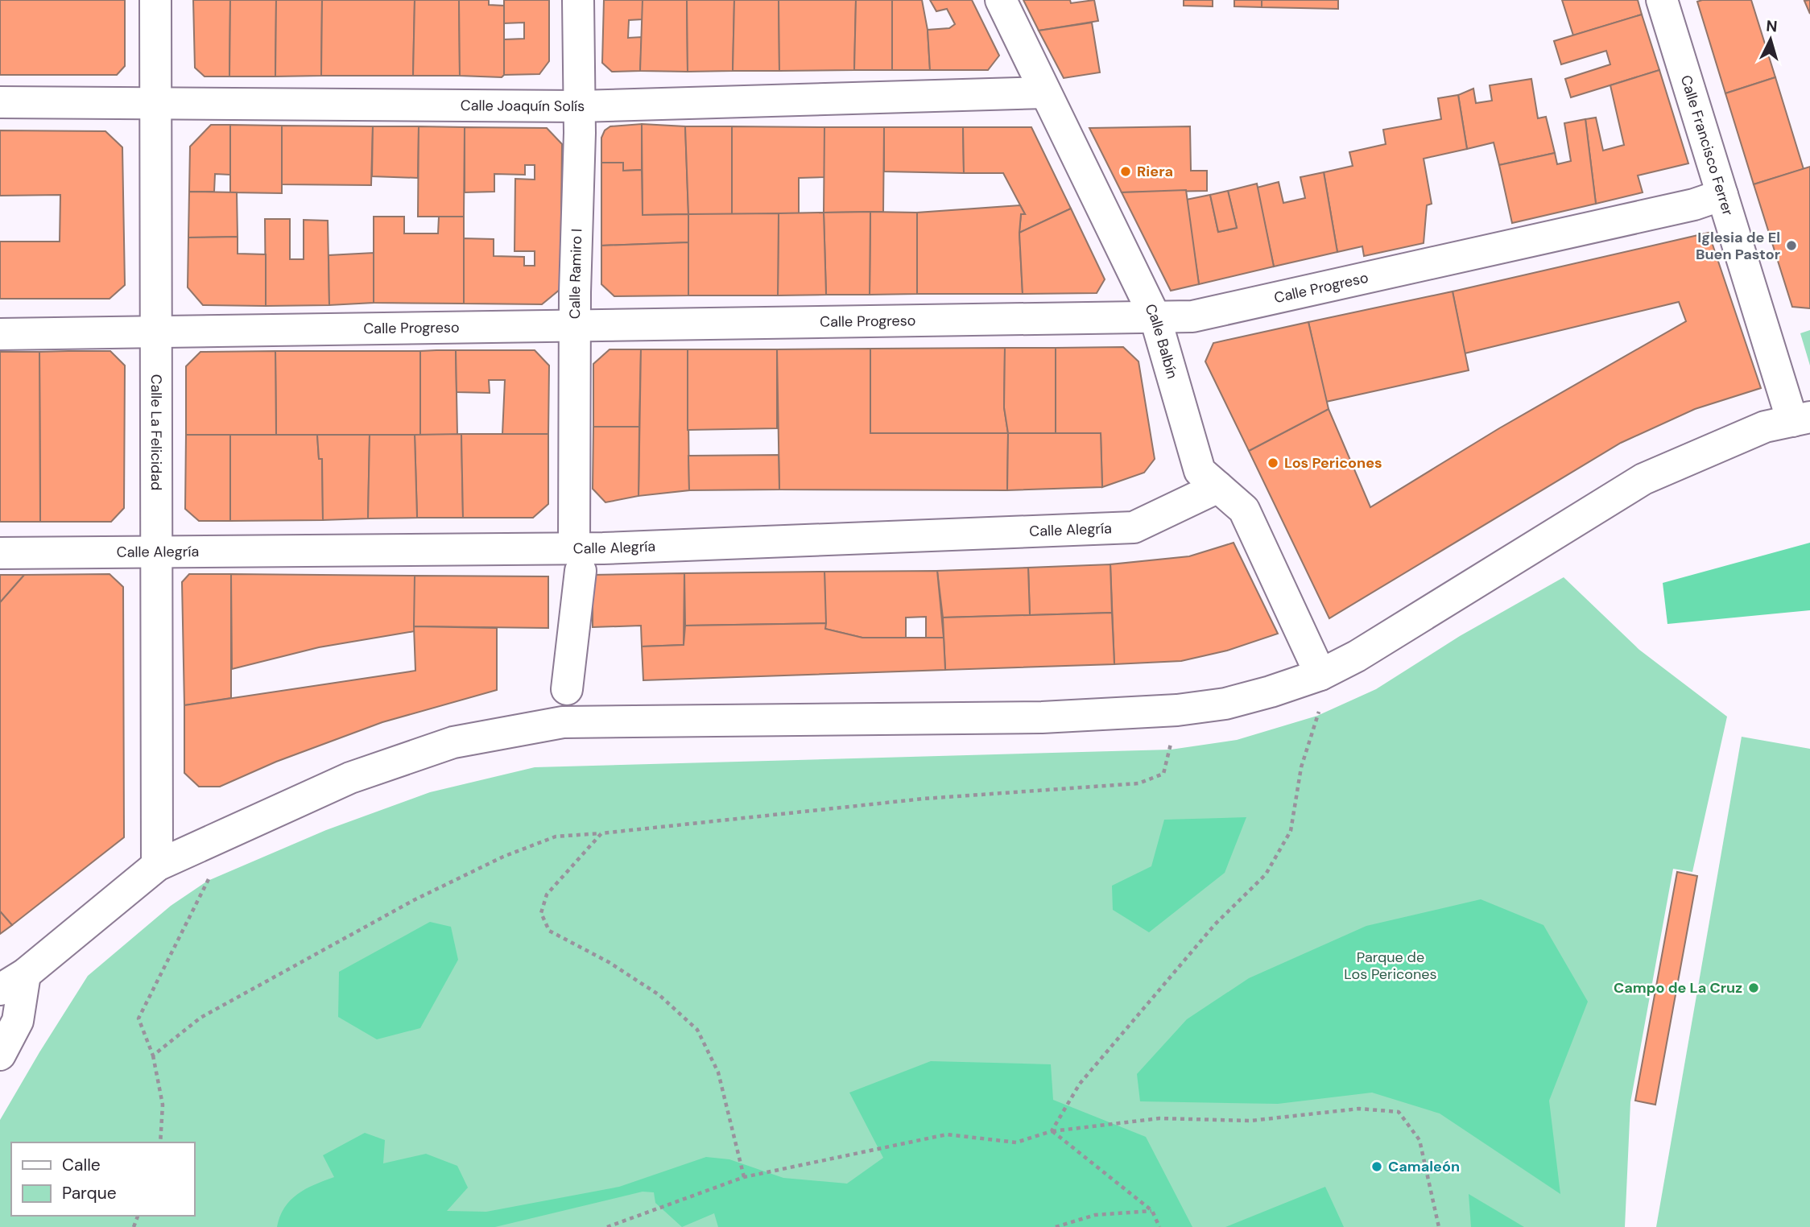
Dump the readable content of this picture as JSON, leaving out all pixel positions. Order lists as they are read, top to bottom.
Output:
{
  "streets": {
    "street": [
      "Calle Joaquín Solís",
      "Calle Francisco Ferrer",
      "Calle Ramiro I",
      "Calle Progreso",
      "Calle Balbín",
      "Calle La Felicidad",
      "Calle Alegría"
    ]
  },
  "crossings": [
    ["Calle Joaquín Solís", "Calle Ramiro I"],
    ["Calle Joaquín Solís", "Calle Balbín"],
    ["Calle Joaquín Solís", "Calle La Felicidad"],
    ["Calle Francisco Ferrer", "Calle Progreso"],
    ["Calle Ramiro I", "Calle Progreso"],
    ["Calle Ramiro I", "Calle Alegría"],
    ["Calle Progreso", "Calle Balbín"],
    ["Calle Progreso", "Calle La Felicidad"],
    ["Calle Balbín", "Calle Alegría"],
    ["Calle La Felicidad", "Calle Alegría"]
  ],
  "parks": ["Parque de Los Pericones"],
  "places": [
    "Riera",
    "Iglesia de El Buen Pastor",
    "Los Pericones",
    "Campo de La Cruz",
    "Camaleón"
  ],
  "legend": ["Calle", "Parque"],
  "north": "top"
}
